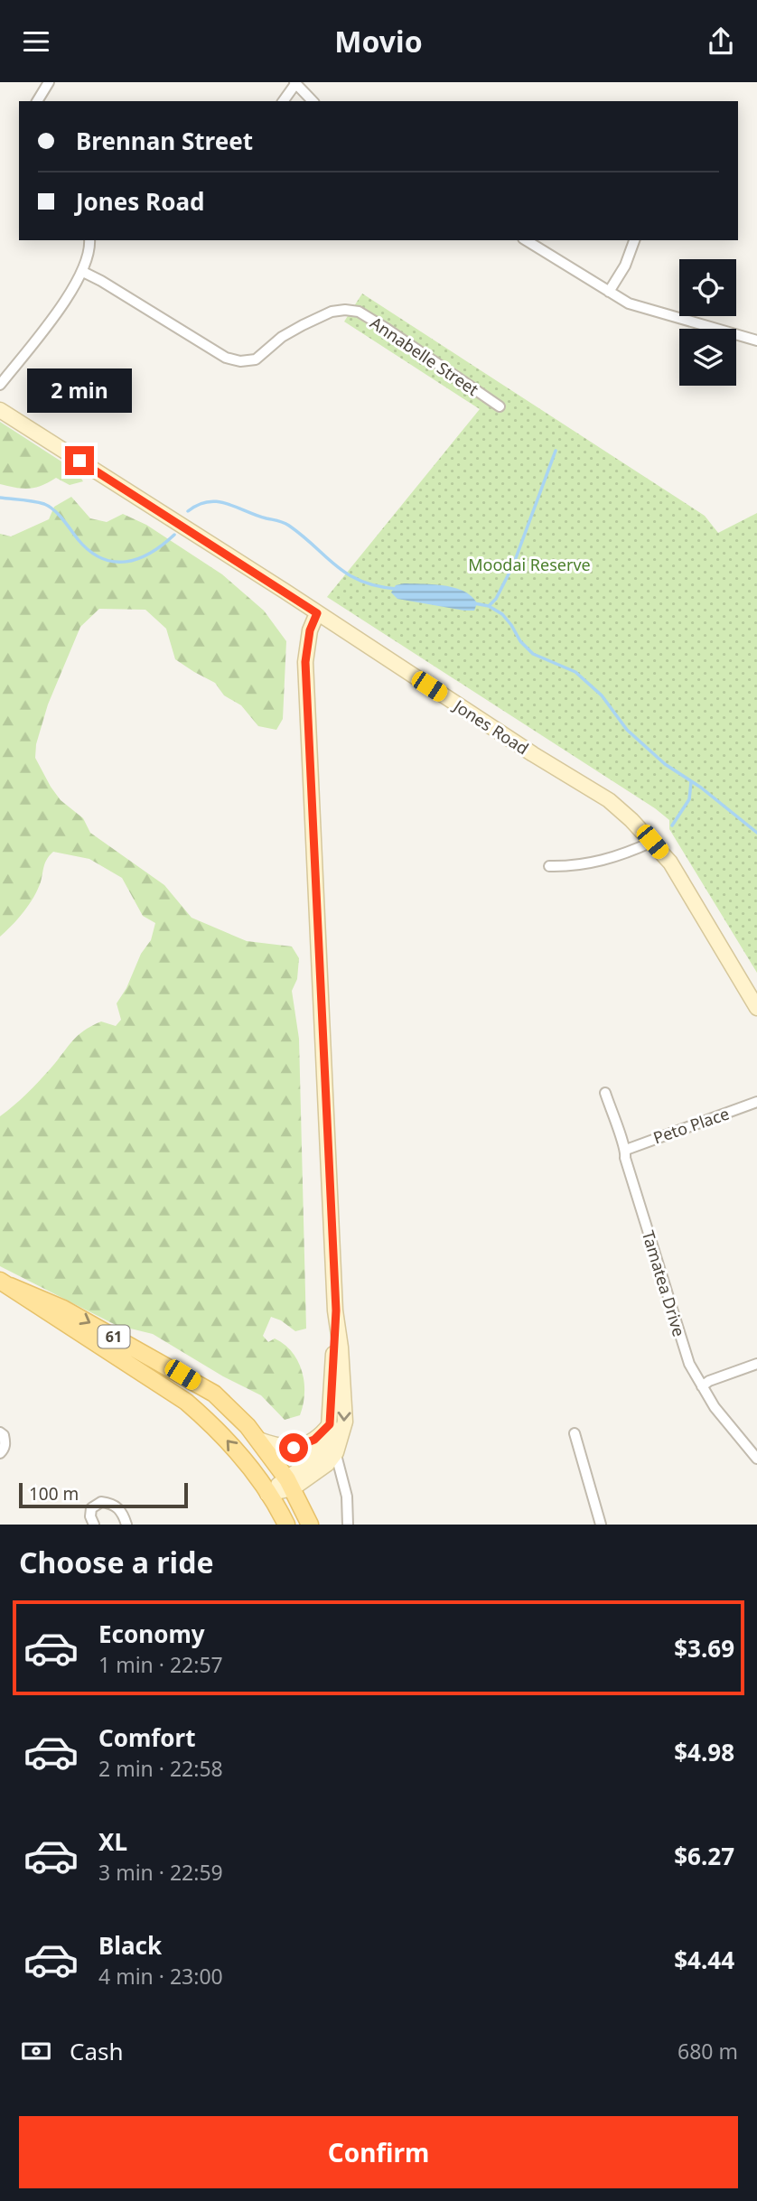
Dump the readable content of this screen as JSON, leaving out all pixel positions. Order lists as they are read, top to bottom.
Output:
{
  "streets": {
    "main road": ["61"],
    "street": [
      "Annabelle Street",
      "Jones Road",
      "Peto Place",
      "Tamatea Drive"
    ]
  },
  "crossings": [
    ["Peto Place", "Tamatea Drive"]
  ],
  "parks": ["Moodai Reserve"],
  "scale_bar": "100 m",
  "page": {
    "header": "Movio",
    "banner": ["Brennan Street", "Jones Road"],
    "bubble": "2 min",
    "scale": "100 m",
    "heading": "Choose a ride",
    "list": [
      {
        "name": "Economy",
        "note": "1 min · 22:57",
        "value": "$3.69"
      },
      {
        "name": "Comfort",
        "note": "2 min · 22:58",
        "value": "$4.98"
      },
      {
        "name": "XL",
        "note": "3 min · 22:59",
        "value": "$6.27"
      },
      {
        "name": "Black",
        "note": "4 min · 23:00",
        "value": "$4.44"
      }
    ],
    "pay": ["Cash", "680 m"],
    "buttons": "Confirm"
  }
}
